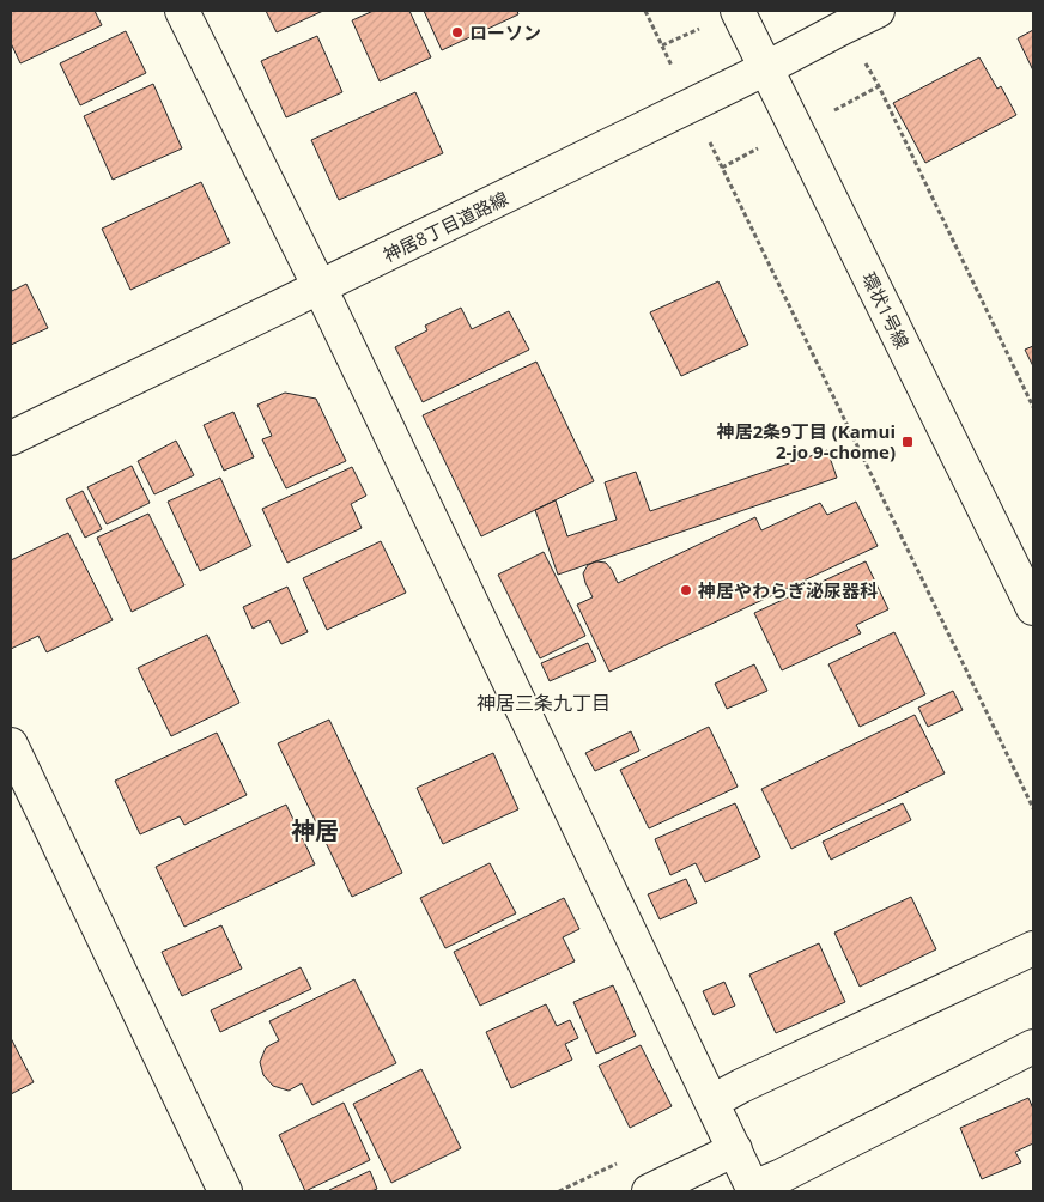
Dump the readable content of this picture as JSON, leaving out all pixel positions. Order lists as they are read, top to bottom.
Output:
{
  "streets": {
    "street": ["神居8丁目道路線", "環状1号線"]
  },
  "crossings": [
    ["神居8丁目道路線", "環状1号線"]
  ],
  "districts": ["神居三条九丁目", "神居"],
  "places": {
    "other": ["ローソン", "神居やわらぎ泌尿器科"],
    "transit": ["神居2条9丁目 (Kamui 2-jo 9-chome)"]
  }
}
